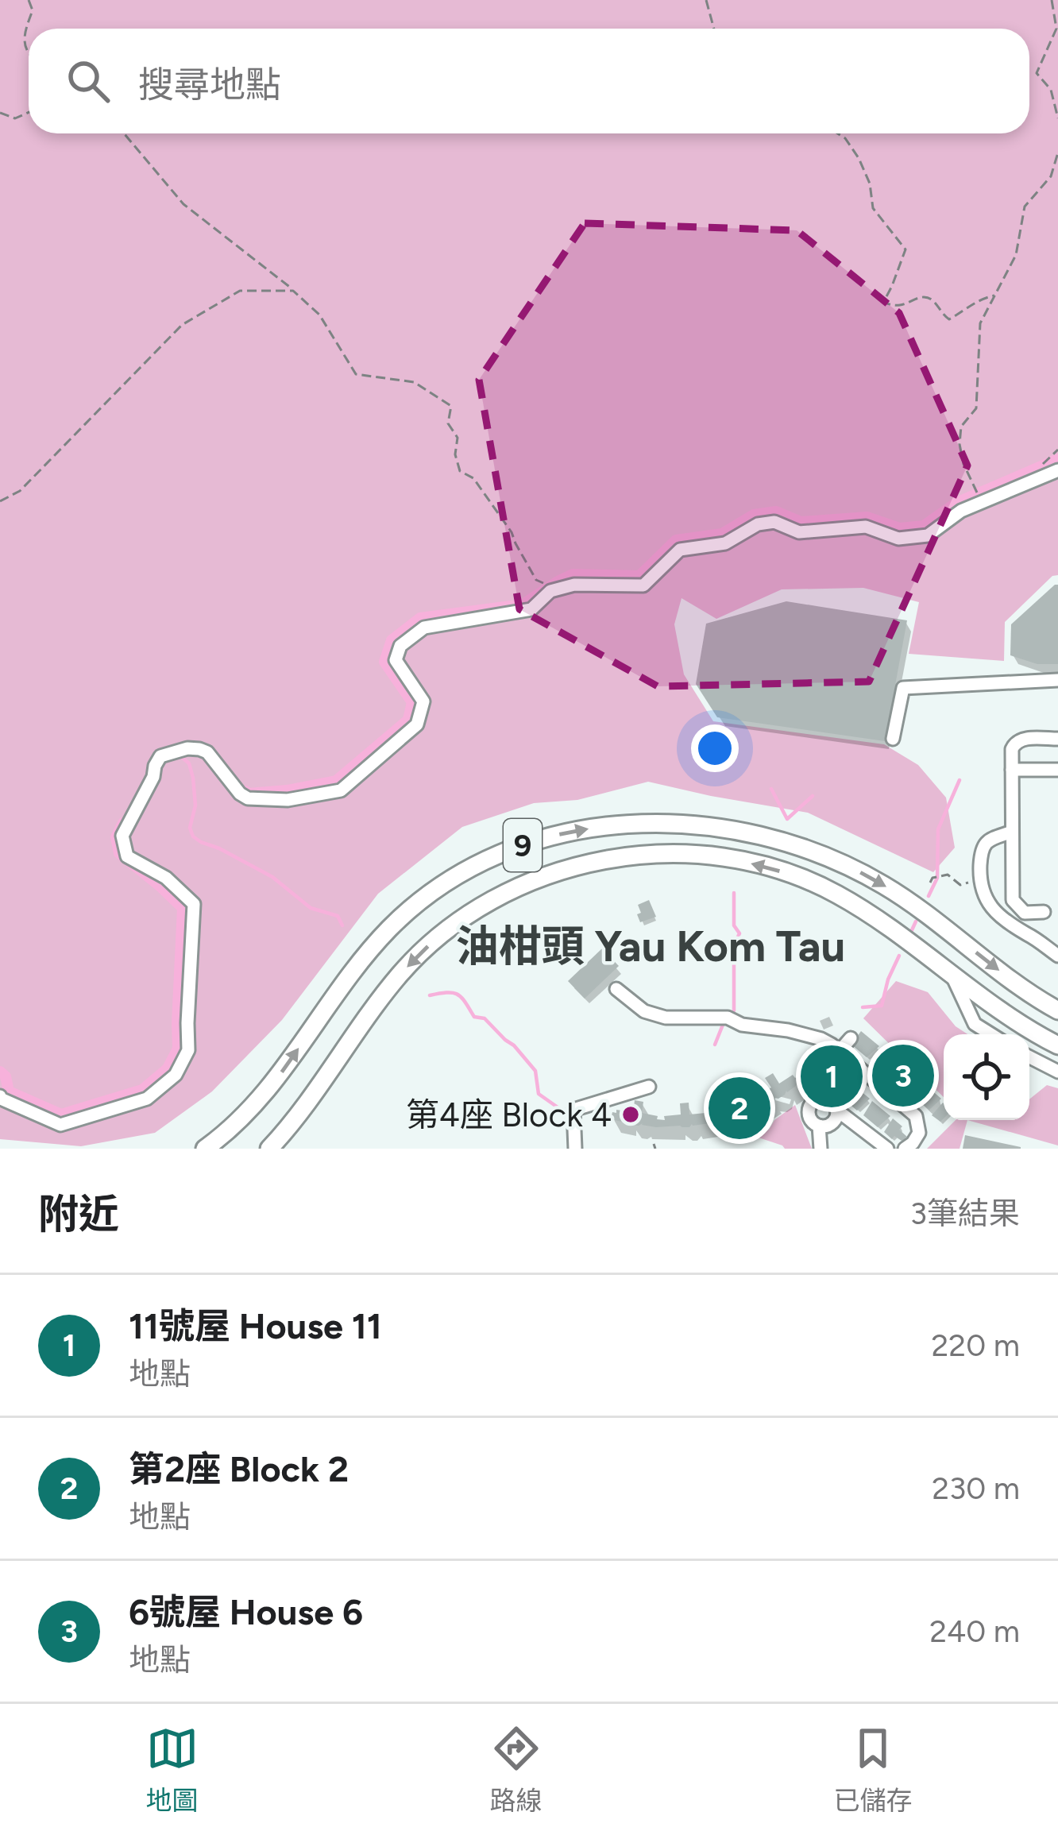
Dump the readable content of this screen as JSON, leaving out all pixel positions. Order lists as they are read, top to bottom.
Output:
{
  "streets": {
    "highway": ["9"]
  },
  "districts": ["油柑頭 Yau Kom Tau"],
  "places": ["第4座 Block 4"],
  "page": {
    "search": "搜尋地點",
    "pins": ["3", "1", "2"],
    "heading": ["附近", "3筆結果"],
    "list": [
      {
        "mark": "1",
        "name": "11號屋 House 11",
        "note": "地點",
        "value": "220 m"
      },
      {
        "mark": "2",
        "name": "第2座 Block 2",
        "note": "地點",
        "value": "230 m"
      },
      {
        "mark": "3",
        "name": "6號屋 House 6",
        "note": "地點",
        "value": "240 m"
      }
    ],
    "nav": ["地圖", "路線", "已儲存"]
  }
}
